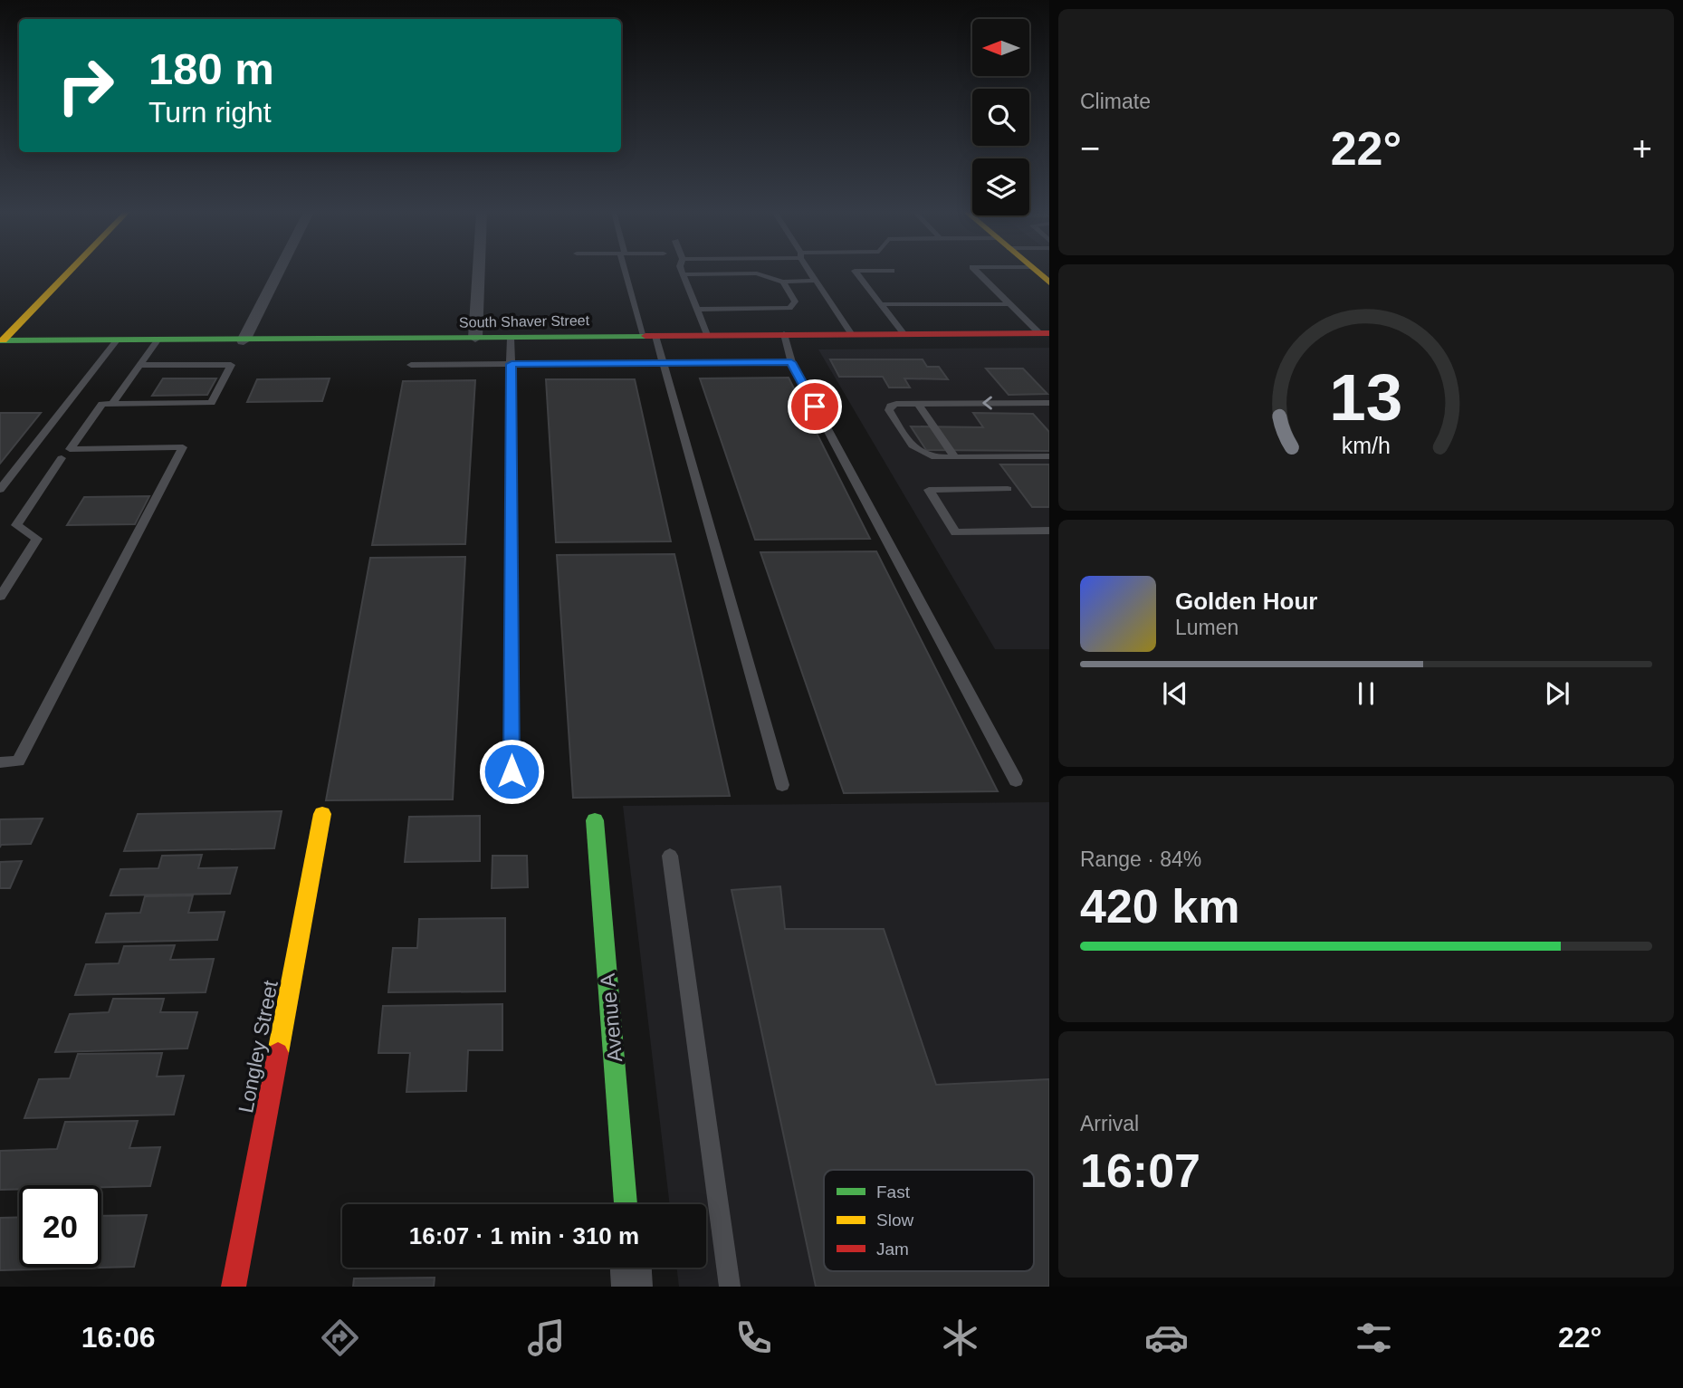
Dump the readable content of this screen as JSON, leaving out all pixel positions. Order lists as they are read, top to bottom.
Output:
{
  "streets": {
    "main road": ["South Shaver Street", "Avenue A", "Longley Street"]
  },
  "legend": ["Fast", "Slow", "Jam"],
  "north": "left",
  "page": {
    "tile": [
      "Climate",
      ["Range · 84%", "420 km"],
      ["Arrival", "16:07"]
    ],
    "turn": ["180 m", "Turn right"],
    "heat": ["−", "22°", "+"],
    "song": ["Golden Hour", "Lumen"],
    "limit": "20",
    "trip": "16:07 · 1 min · 310 m",
    "tabs": ["16:06", "22°"],
    "gauge": ["13", "km/h"]
  }
}
